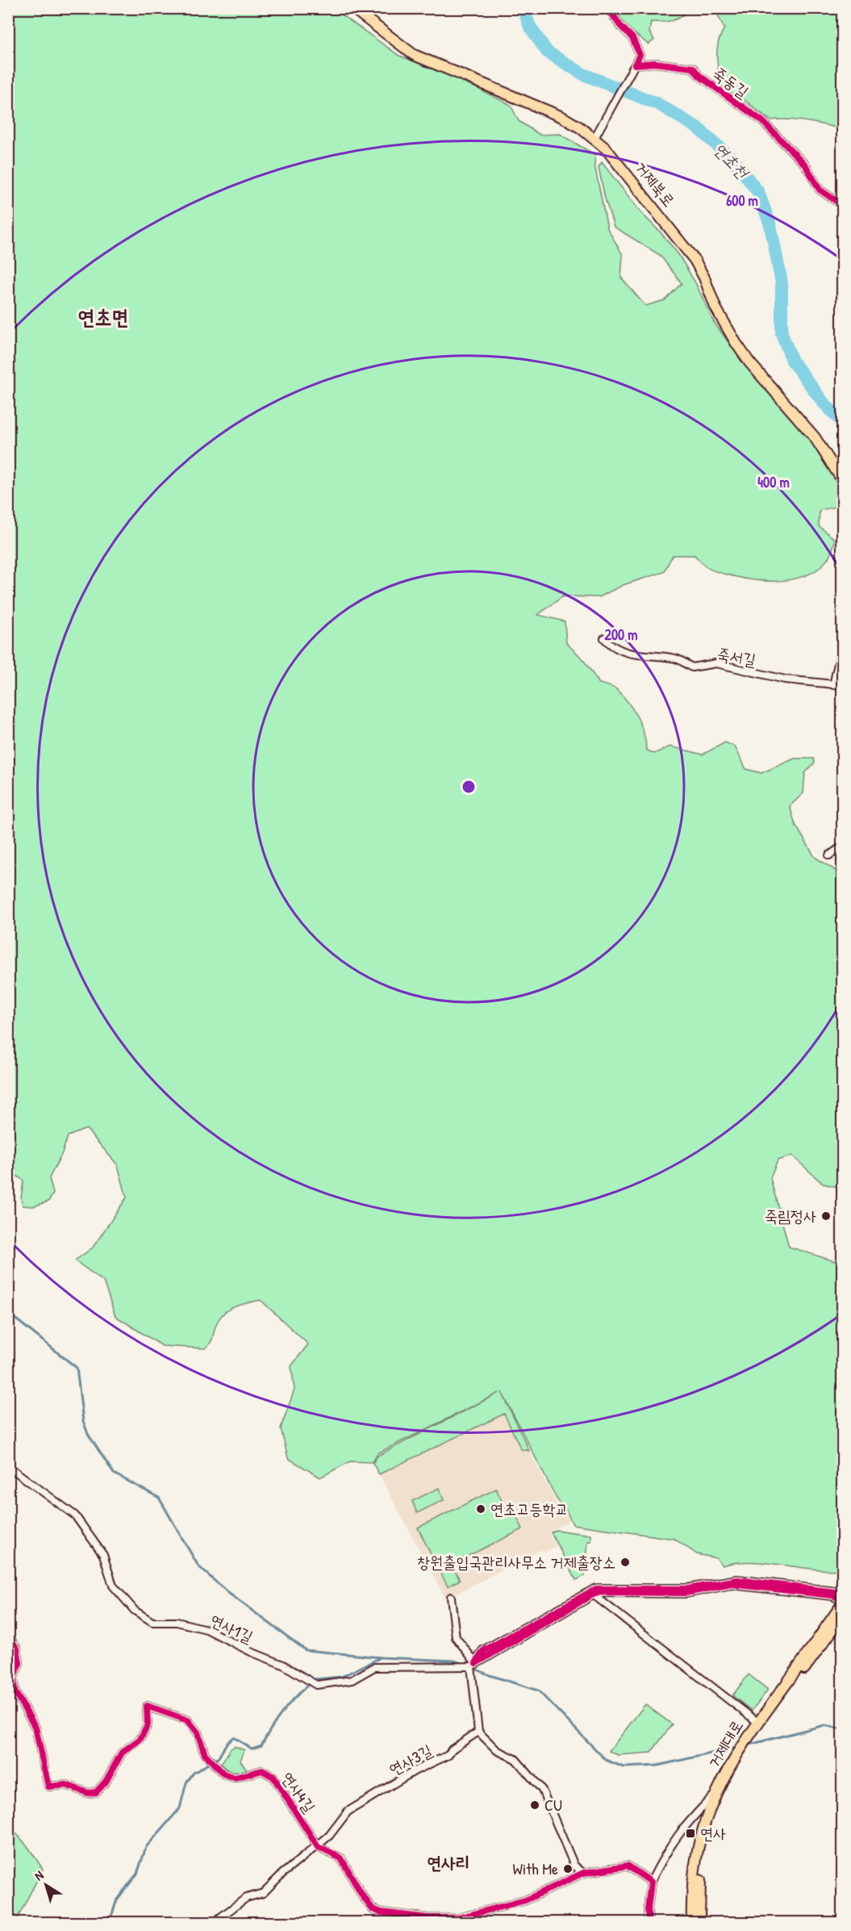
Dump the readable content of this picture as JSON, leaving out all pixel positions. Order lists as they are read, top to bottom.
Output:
{
  "streets": {
    "main road": ["거제북로", "거제대로"],
    "street": [
      "죽동길",
      "죽서길",
      "연사1길",
      "연사3길",
      "연사4길"
    ]
  },
  "crossings": [
    ["연사3길", "연사4길"]
  ],
  "districts": ["연초면", "연사리"],
  "water": ["연초천"],
  "places": {
    "other": [
      "죽림정사",
      "연초고등학교",
      "창원출입국관리사무소 거제출장소",
      "CU",
      "With Me"
    ],
    "transit": ["연사"]
  },
  "north": "top left",
  "rings": ["600 m", "400 m", "200 m"]
}
